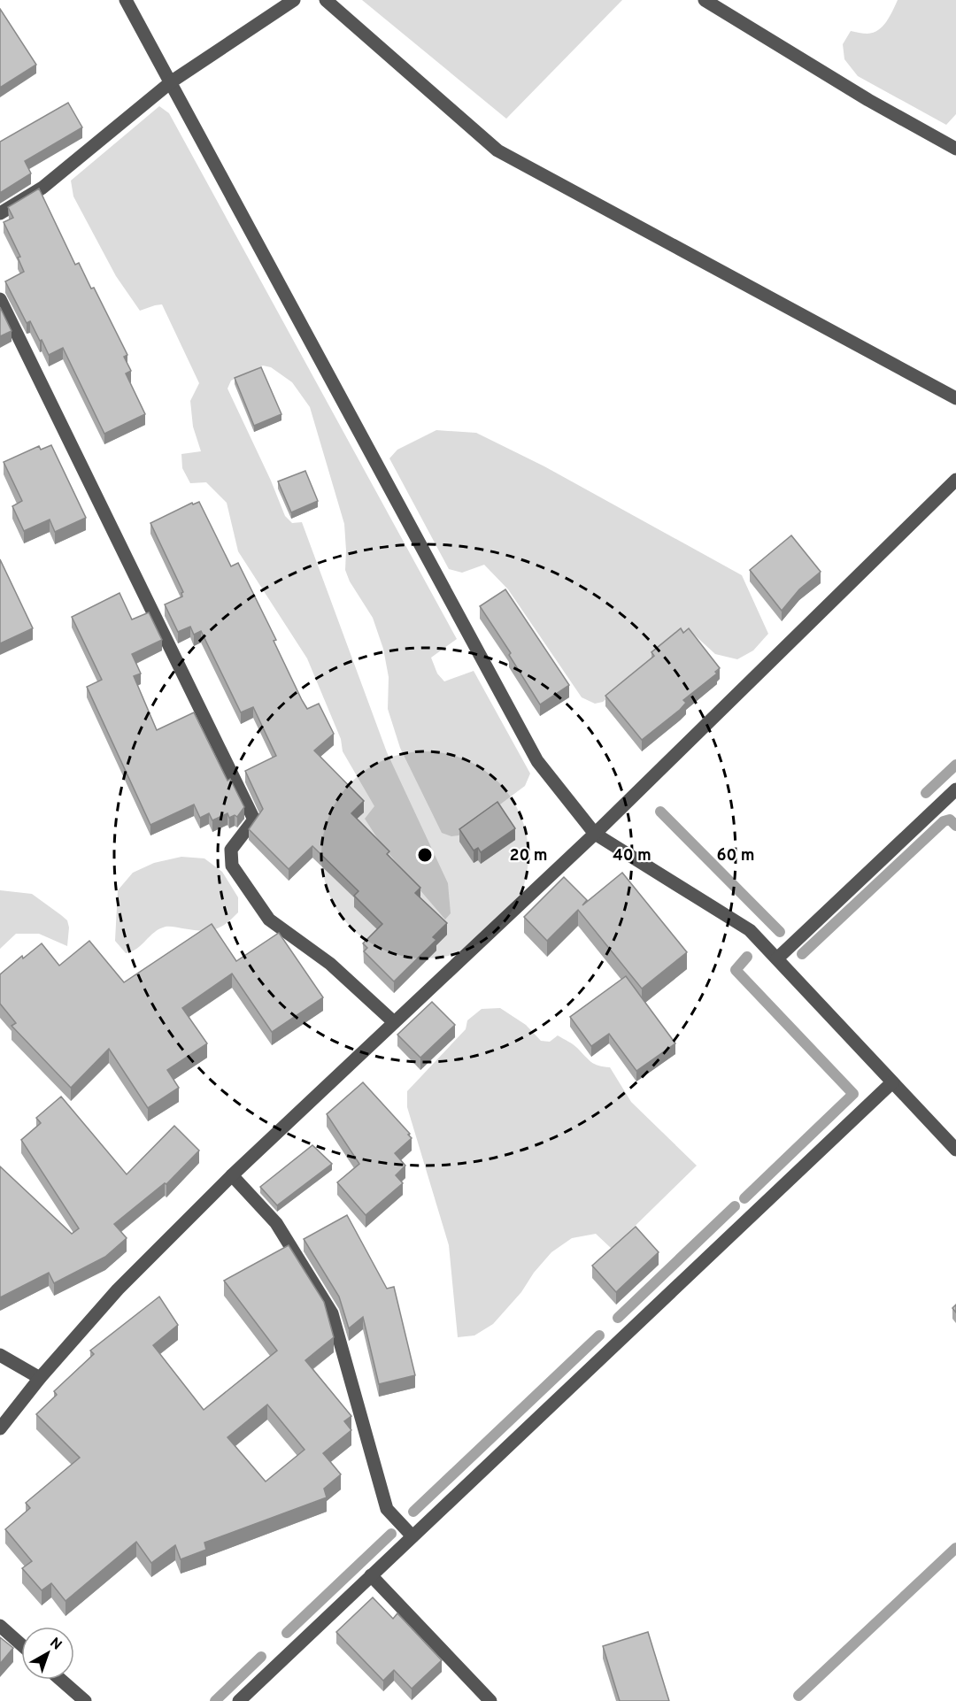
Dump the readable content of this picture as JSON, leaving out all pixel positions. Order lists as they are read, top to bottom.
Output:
{
  "north": "top right",
  "rings": ["20 m", "40 m", "60 m"]
}
